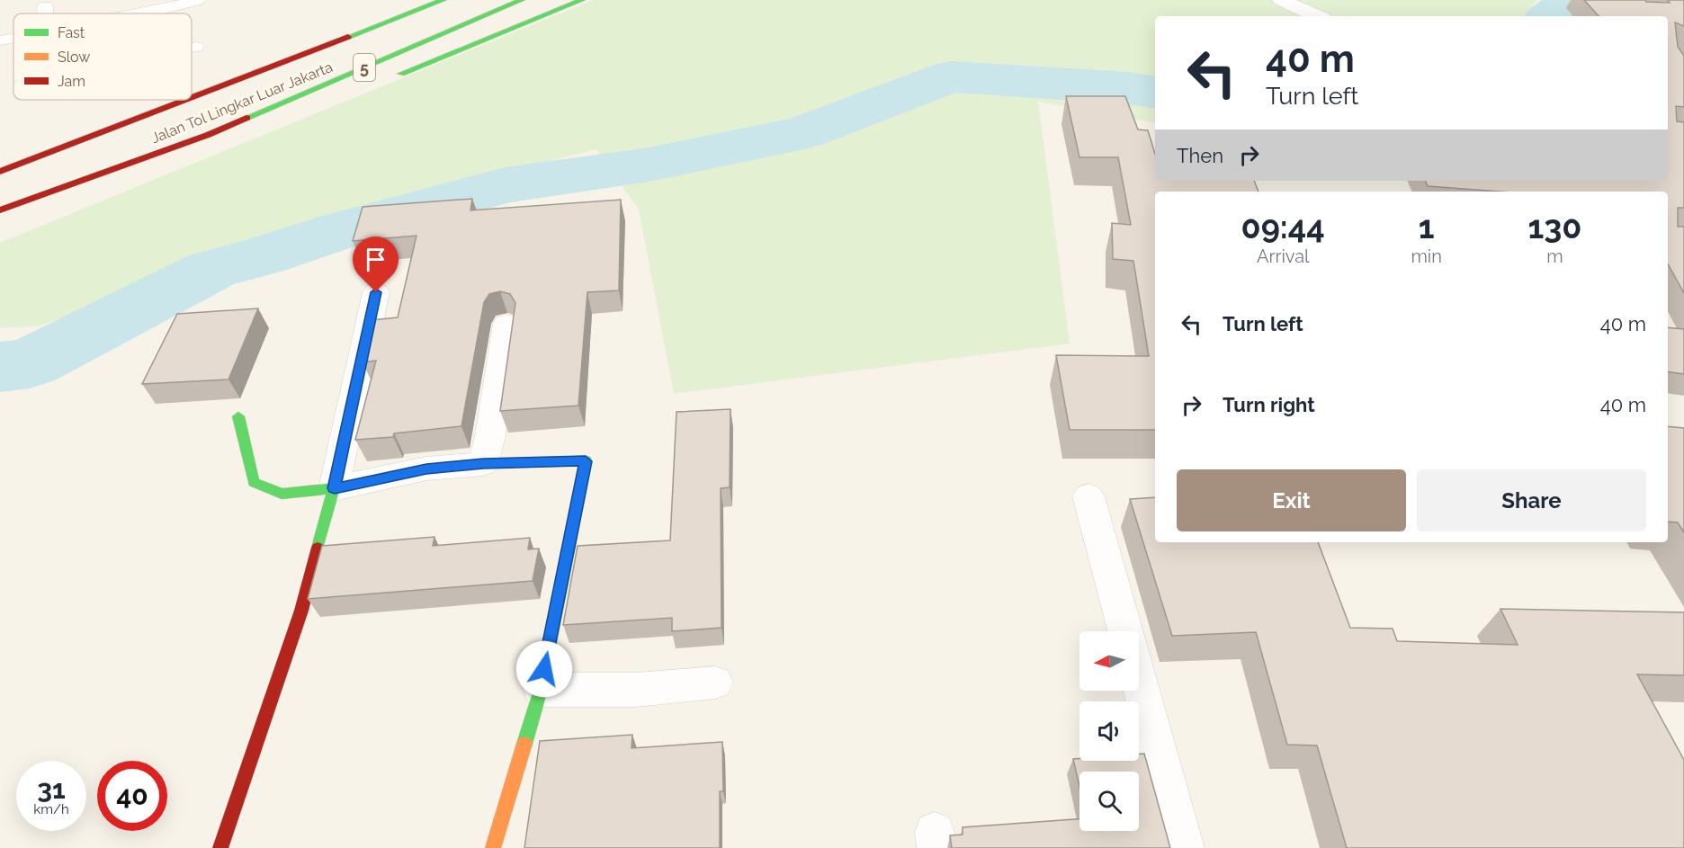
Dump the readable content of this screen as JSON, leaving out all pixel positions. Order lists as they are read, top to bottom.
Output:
{
  "streets": {
    "main road": ["5", "Jalan Tol Lingkar Luar Jakarta"]
  },
  "legend": ["Fast", "Slow", "Jam"],
  "north": "left",
  "page": {
    "turn": ["40 m", "Turn left"],
    "then": "Then",
    "eta": [
      "09:44",
      "Arrival",
      "1",
      "min",
      "130",
      "m"
    ],
    "list": [
      {
        "name": "Turn left",
        "value": "40 m"
      },
      {
        "name": "Turn right",
        "value": "40 m"
      }
    ],
    "buttons": ["Exit", "Share"],
    "speed": "31 km/h",
    "limit": "40"
  }
}
